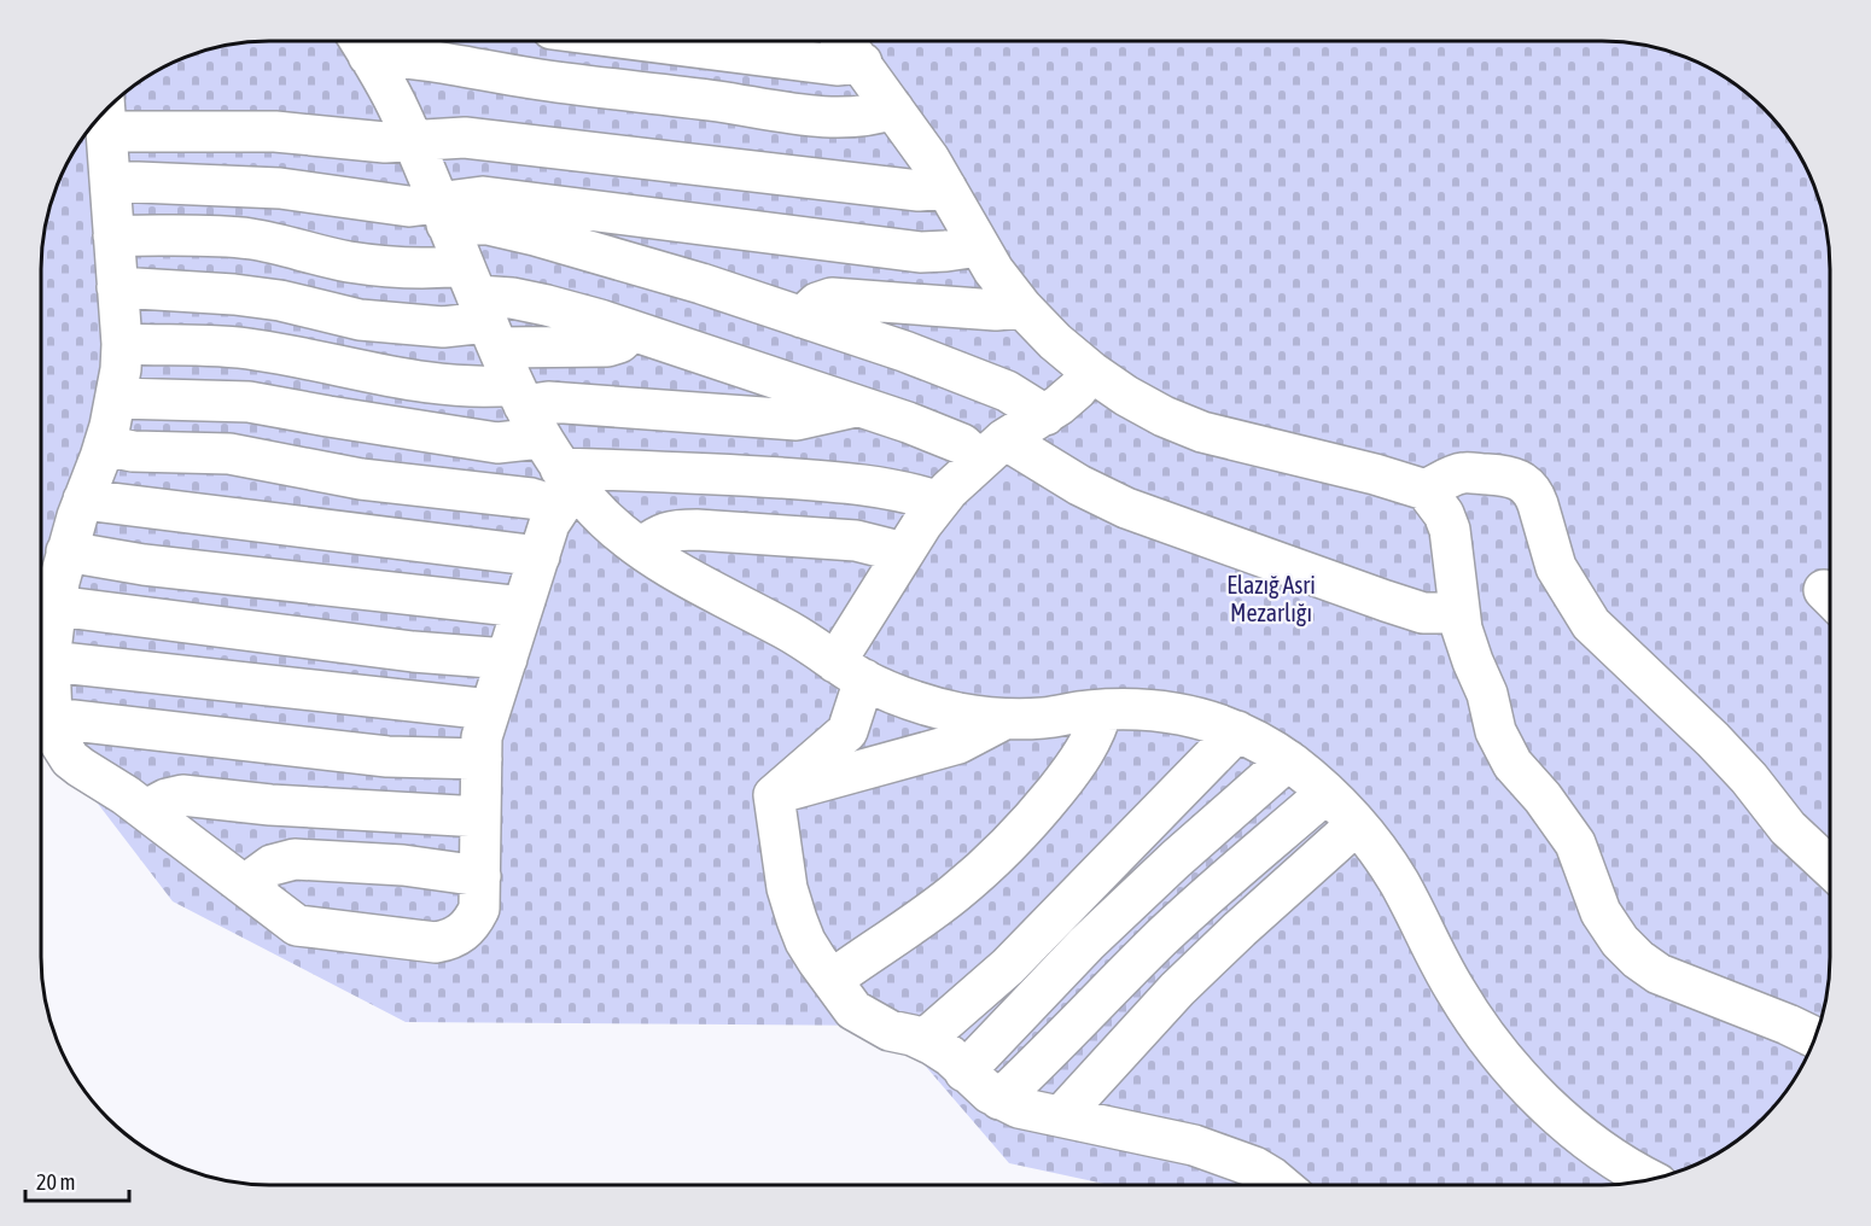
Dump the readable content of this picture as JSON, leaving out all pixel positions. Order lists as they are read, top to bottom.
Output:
{
  "parks": ["Elazığ Asri Mezarlığı"],
  "scale_bar": "20 m"
}
